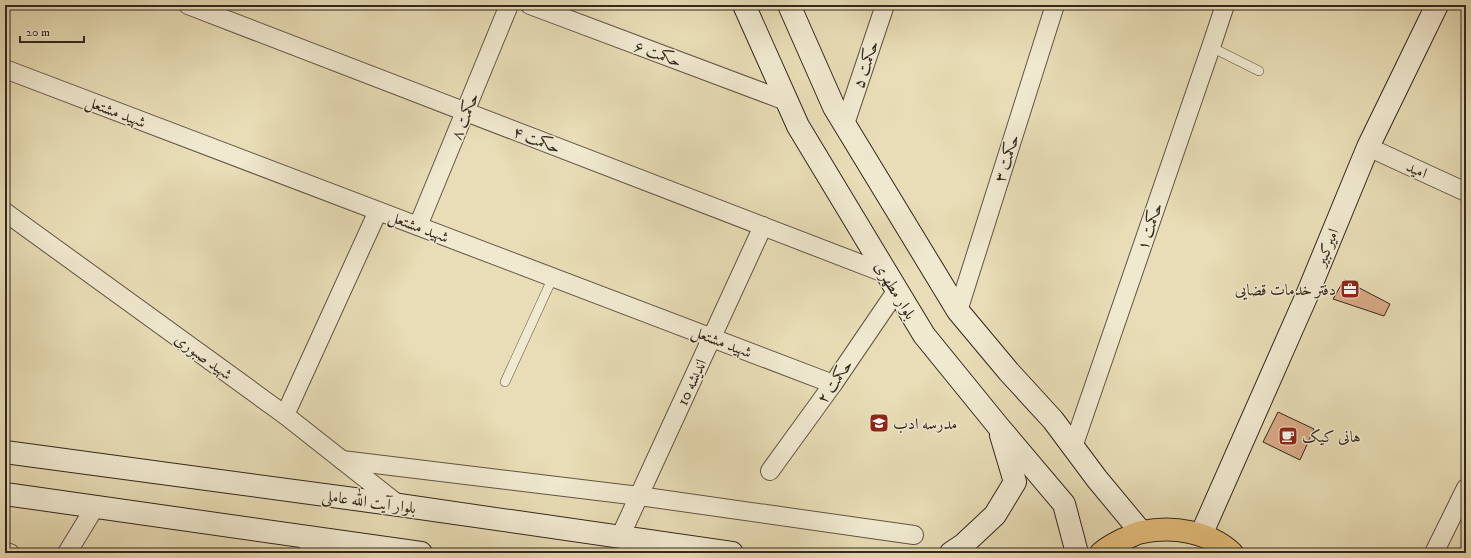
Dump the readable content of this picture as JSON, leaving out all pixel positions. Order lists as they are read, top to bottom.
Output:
{
  "streets": {
    "street": [
      "حکمت ۶",
      "حکمت ۵",
      "شهید مشتعل",
      "حکمت ۸",
      "حکمت ۴",
      "حکمت ۳",
      "امید",
      "حکمت ۱",
      "امیرکبیر",
      "بلوار مطهری",
      "شهید صبوری",
      "حکمت ۲",
      "اندیشه 10",
      "بلوار آیت‌ الله عاملی"
    ]
  },
  "crossings": [
    ["حکمت ۶", "بلوار مطهری"],
    ["شهید مشتعل", "حکمت ۸"],
    ["شهید مشتعل", "حکمت ۲"],
    ["شهید مشتعل", "اندیشه 10"],
    ["حکمت ۸", "حکمت ۴"],
    ["حکمت ۴", "بلوار مطهری"],
    ["حکمت ۴", "حکمت ۲"],
    ["حکمت ۴", "اندیشه 10"],
    ["امید", "امیرکبیر"],
    ["بلوار مطهری", "حکمت ۲"],
    ["شهید صبوری", "بلوار آیت‌ الله عاملی"],
    ["اندیشه 10", "بلوار آیت‌ الله عاملی"]
  ],
  "places": {
    "office": ["دفتر خدمات قضایی"],
    "school or university": ["مدرسه ادب"],
    "cafe": ["هانی کیک"]
  },
  "scale_bar": "20 m"
}
